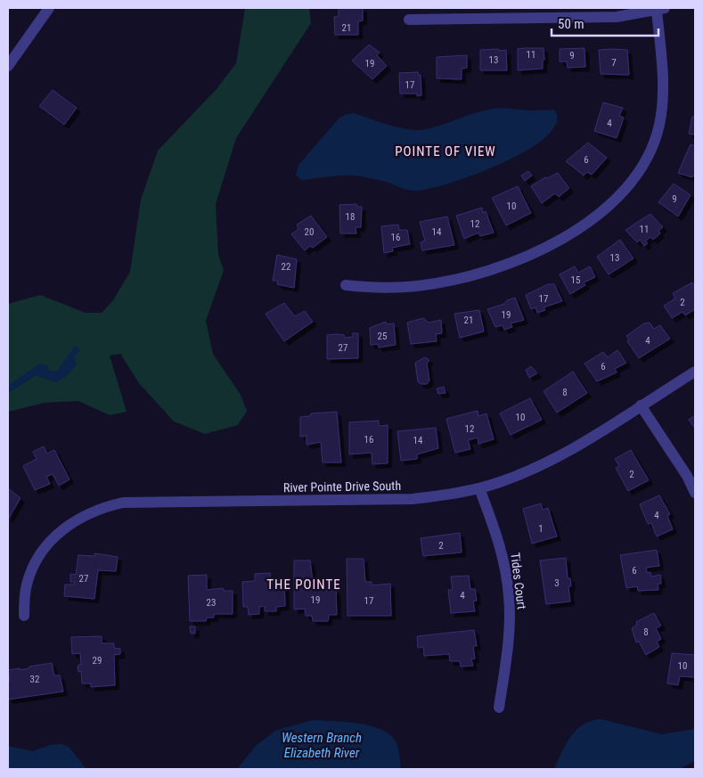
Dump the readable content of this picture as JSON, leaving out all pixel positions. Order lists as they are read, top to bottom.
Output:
{
  "streets": {
    "street": ["River Pointe Drive South", "Tides Court"]
  },
  "crossings": [
    ["River Pointe Drive South", "Tides Court"]
  ],
  "districts": ["POINTE OF VIEW", "THE POINTE"],
  "water": ["Western Branch Elizabeth River"],
  "house_numbers": [
    "21",
    "11",
    "9",
    "13",
    "7",
    "19",
    "17",
    "4",
    "6",
    "9",
    "10",
    "18",
    "12",
    "11",
    "20",
    "14",
    "16",
    "13",
    "22",
    "15",
    "17",
    "2",
    "19",
    "21",
    "25",
    "4",
    "27",
    "6",
    "8",
    "10",
    "12",
    "16",
    "14",
    "2",
    "4",
    "1",
    "2",
    "6",
    "27",
    "3",
    "4",
    "19",
    "17",
    "23",
    "8",
    "29",
    "10",
    "32"
  ],
  "scale_bar": "50 m"
}
